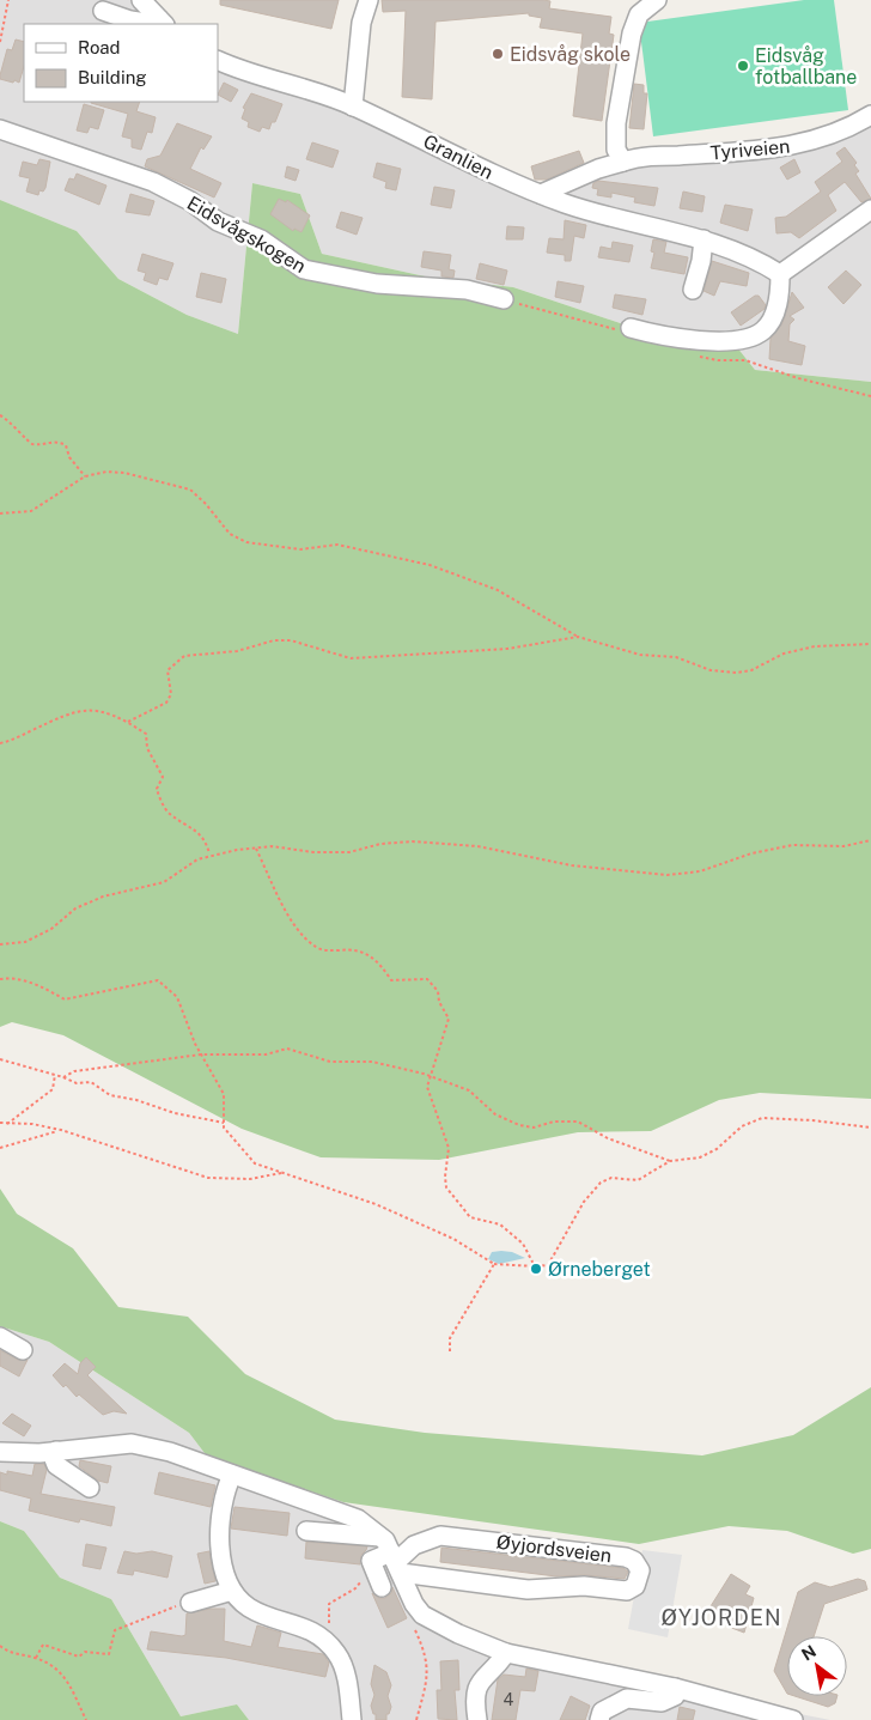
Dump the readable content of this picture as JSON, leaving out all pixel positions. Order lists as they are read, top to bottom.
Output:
{
  "streets": {
    "street": [
      "Tyriveien",
      "Granlien",
      "Eidsvågskogen",
      "Øyjordsveien"
    ]
  },
  "crossings": [
    ["Tyriveien", "Granlien"]
  ],
  "districts": ["ØYJORDEN"],
  "places": ["Eidsvåg skole", "Eidsvåg fotballbane", "Ørneberget"],
  "house_numbers": ["4"],
  "legend": ["Road", "Building"],
  "north": "top left"
}
